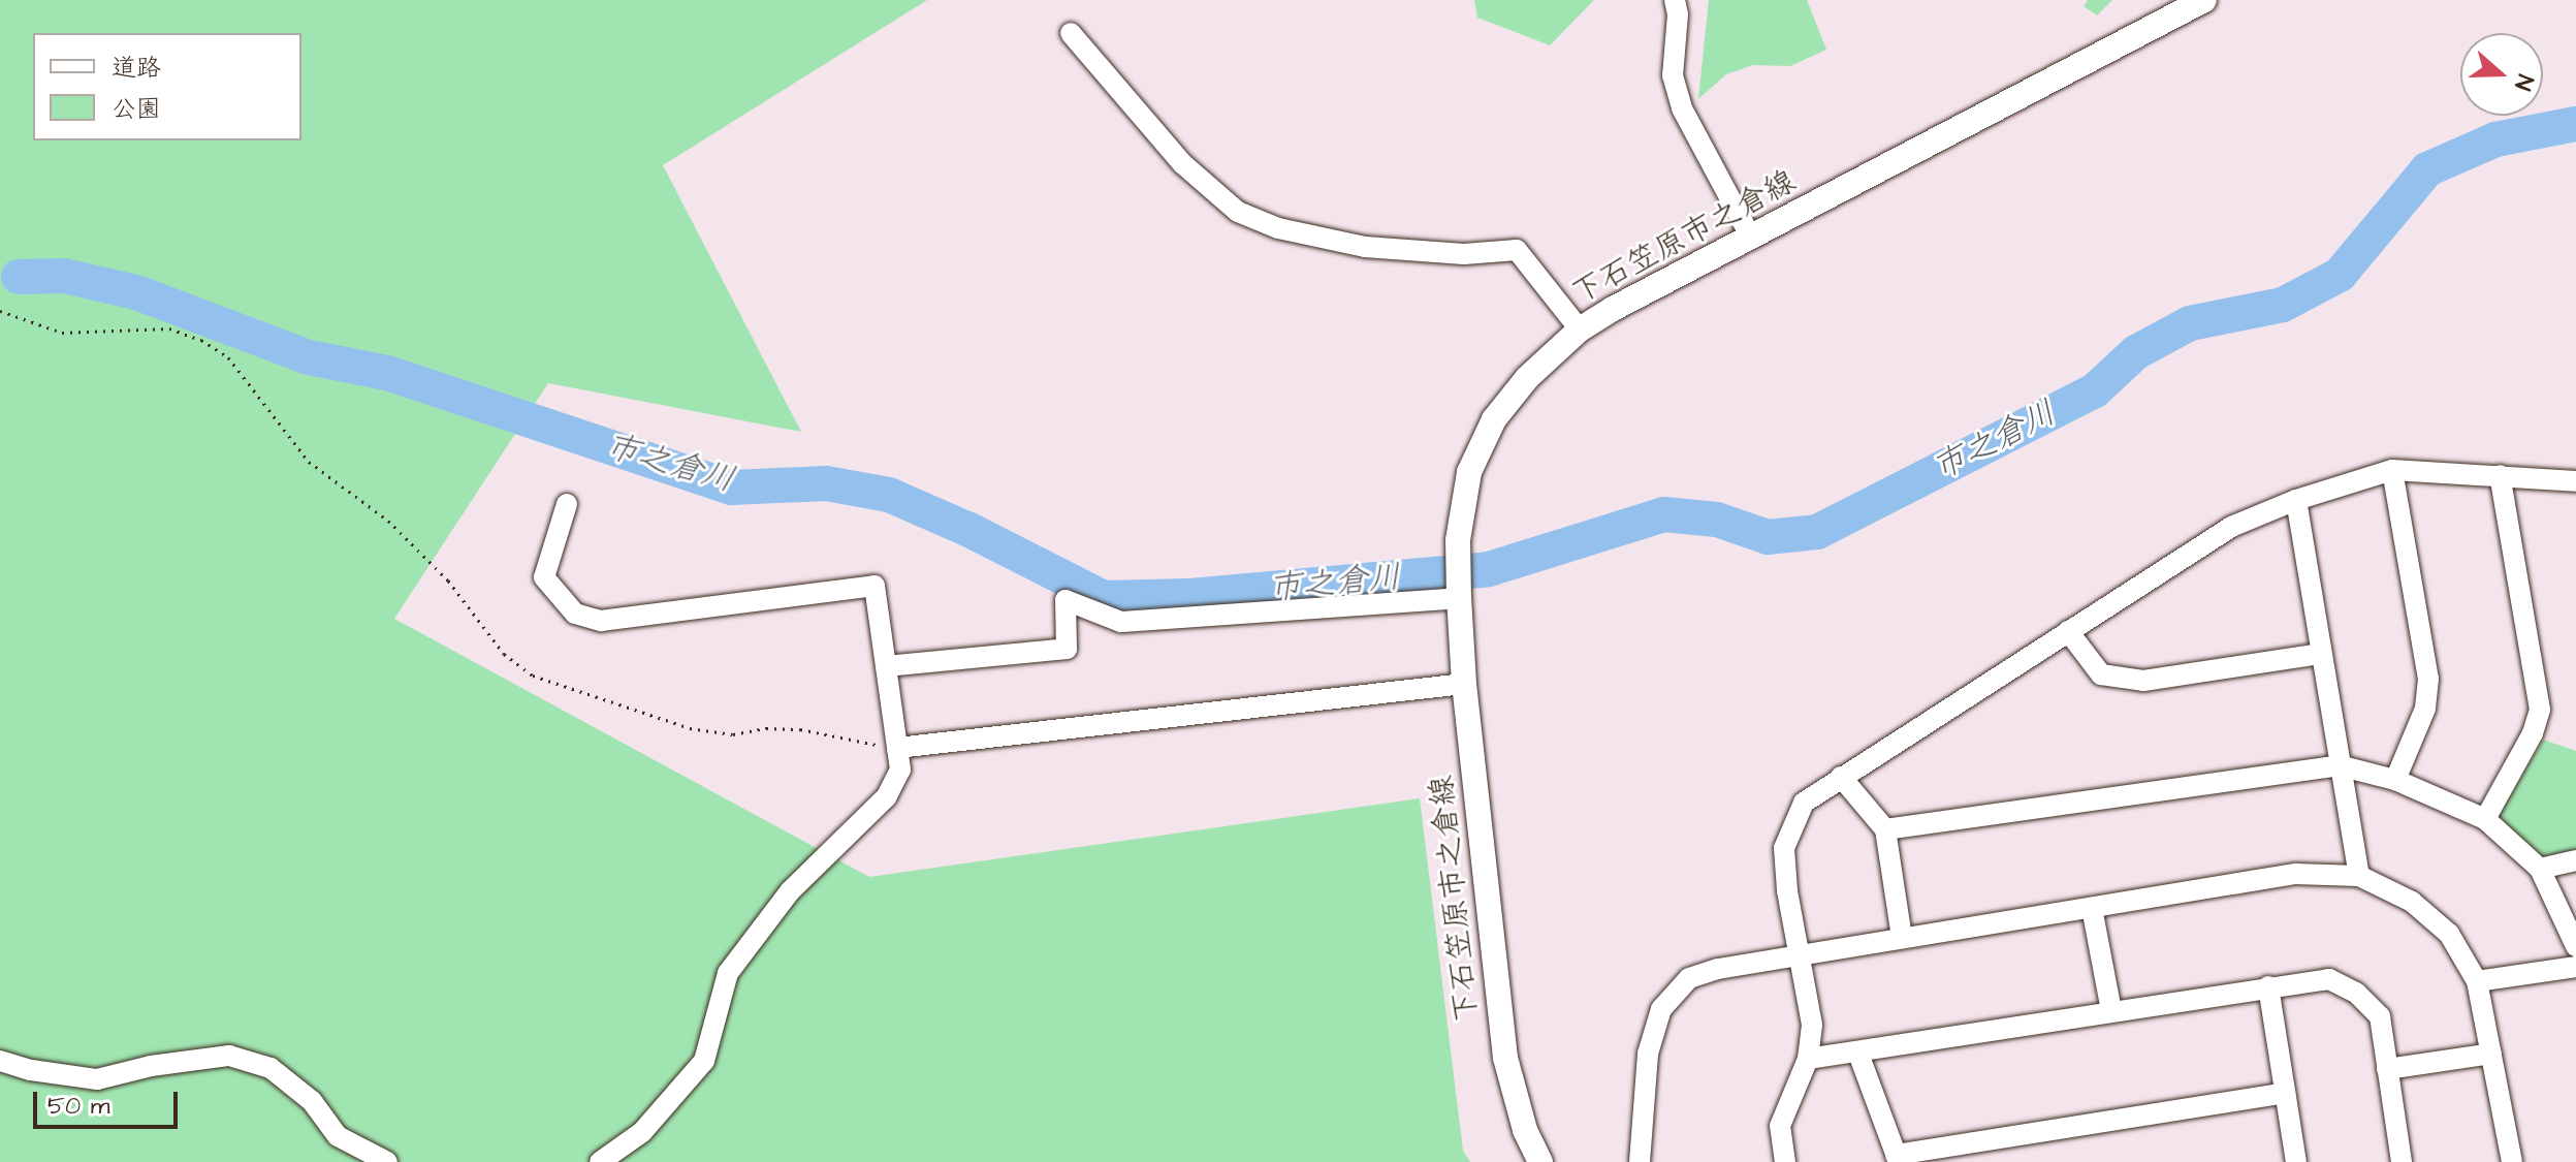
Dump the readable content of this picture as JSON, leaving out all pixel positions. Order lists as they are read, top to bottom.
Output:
{
  "streets": {
    "main road": ["下石笠原市之倉線"]
  },
  "water": ["市之倉川"],
  "legend": ["道路", "公園"],
  "scale_bar": "50 m",
  "north": "right"
}
